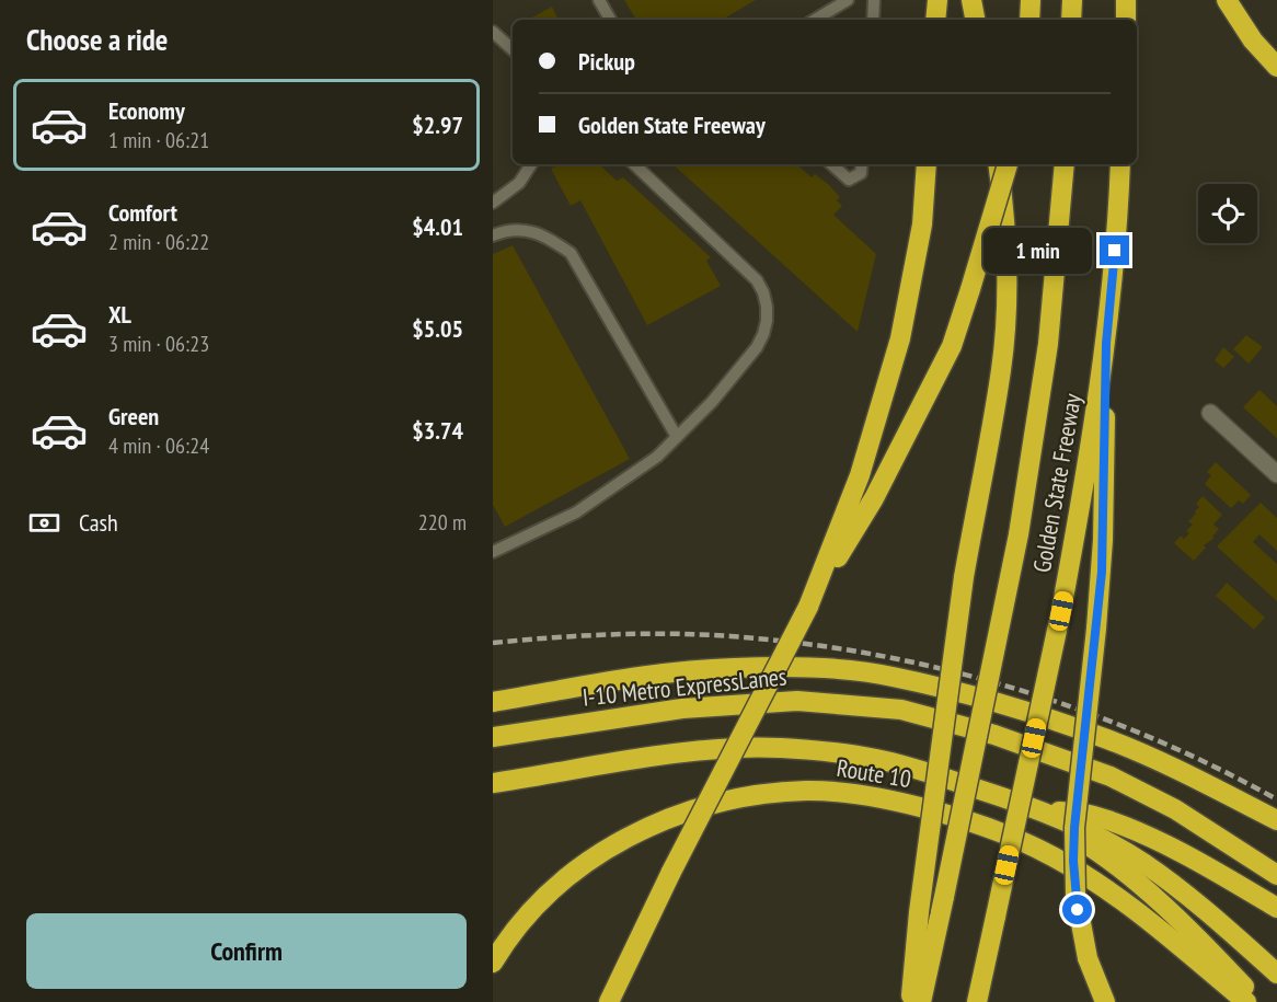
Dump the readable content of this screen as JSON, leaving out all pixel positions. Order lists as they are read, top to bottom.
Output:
{
  "streets": {
    "highway": ["Golden State Freeway", "I-10 Metro ExpressLanes", "Route 10"]
  },
  "page": {
    "heading": "Choose a ride",
    "banner": ["Pickup", "Golden State Freeway"],
    "list": [
      {
        "name": "Economy",
        "note": "1 min · 06:21",
        "value": "$2.97"
      },
      {
        "name": "Comfort",
        "note": "2 min · 06:22",
        "value": "$4.01"
      },
      {
        "name": "XL",
        "note": "3 min · 06:23",
        "value": "$5.05"
      },
      {
        "name": "Green",
        "note": "4 min · 06:24",
        "value": "$3.74"
      }
    ],
    "bubble": "1 min",
    "pay": ["Cash", "220 m"],
    "buttons": "Confirm"
  }
}
